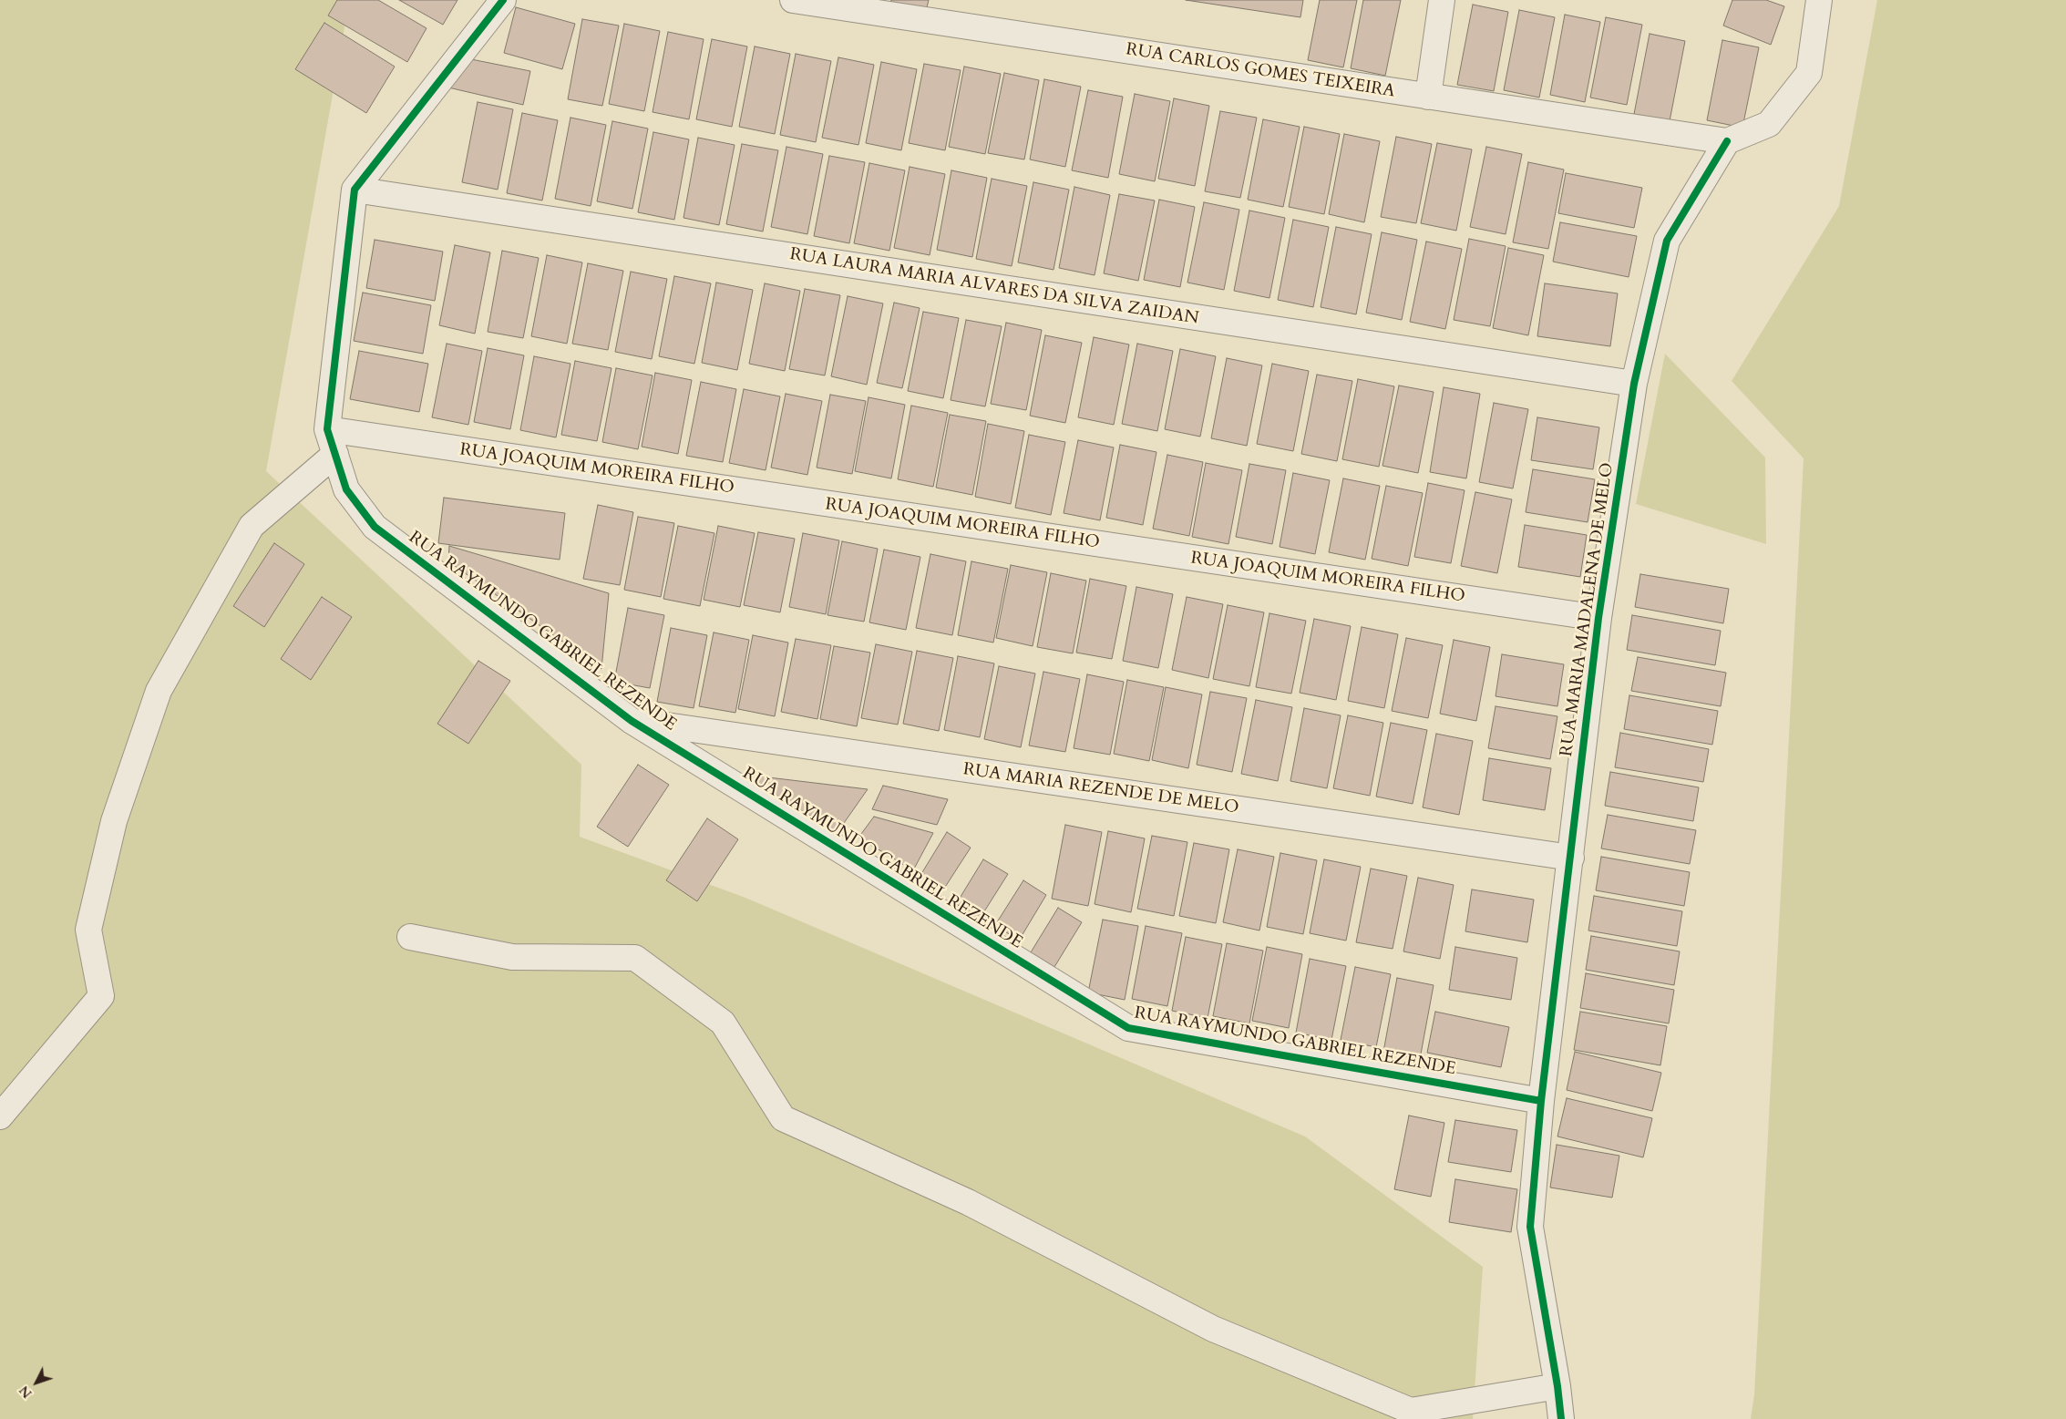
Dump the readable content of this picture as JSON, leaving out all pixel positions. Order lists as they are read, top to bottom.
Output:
{
  "streets": {
    "street": [
      "RUA CARLOS GOMES TEIXEIRA",
      "RUA LAURA MARIA ALVARES DA SILVA ZAIDAN",
      "RUA JOAQUIM MOREIRA FILHO",
      "RUA MARIA MADALENA DE MELO",
      "RUA RAYMUNDO GABRIEL REZENDE",
      "RUA MARIA REZENDE DE MELO"
    ]
  },
  "crossings": [
    ["RUA CARLOS GOMES TEIXEIRA", "RUA MARIA MADALENA DE MELO"],
    ["RUA LAURA MARIA ALVARES DA SILVA ZAIDAN", "RUA MARIA MADALENA DE MELO"],
    ["RUA JOAQUIM MOREIRA FILHO", "RUA MARIA MADALENA DE MELO"],
    ["RUA JOAQUIM MOREIRA FILHO", "RUA RAYMUNDO GABRIEL REZENDE"],
    ["RUA MARIA MADALENA DE MELO", "RUA RAYMUNDO GABRIEL REZENDE"],
    ["RUA MARIA MADALENA DE MELO", "RUA MARIA REZENDE DE MELO"],
    ["RUA RAYMUNDO GABRIEL REZENDE", "RUA MARIA REZENDE DE MELO"]
  ],
  "north": "bottom left"
}
